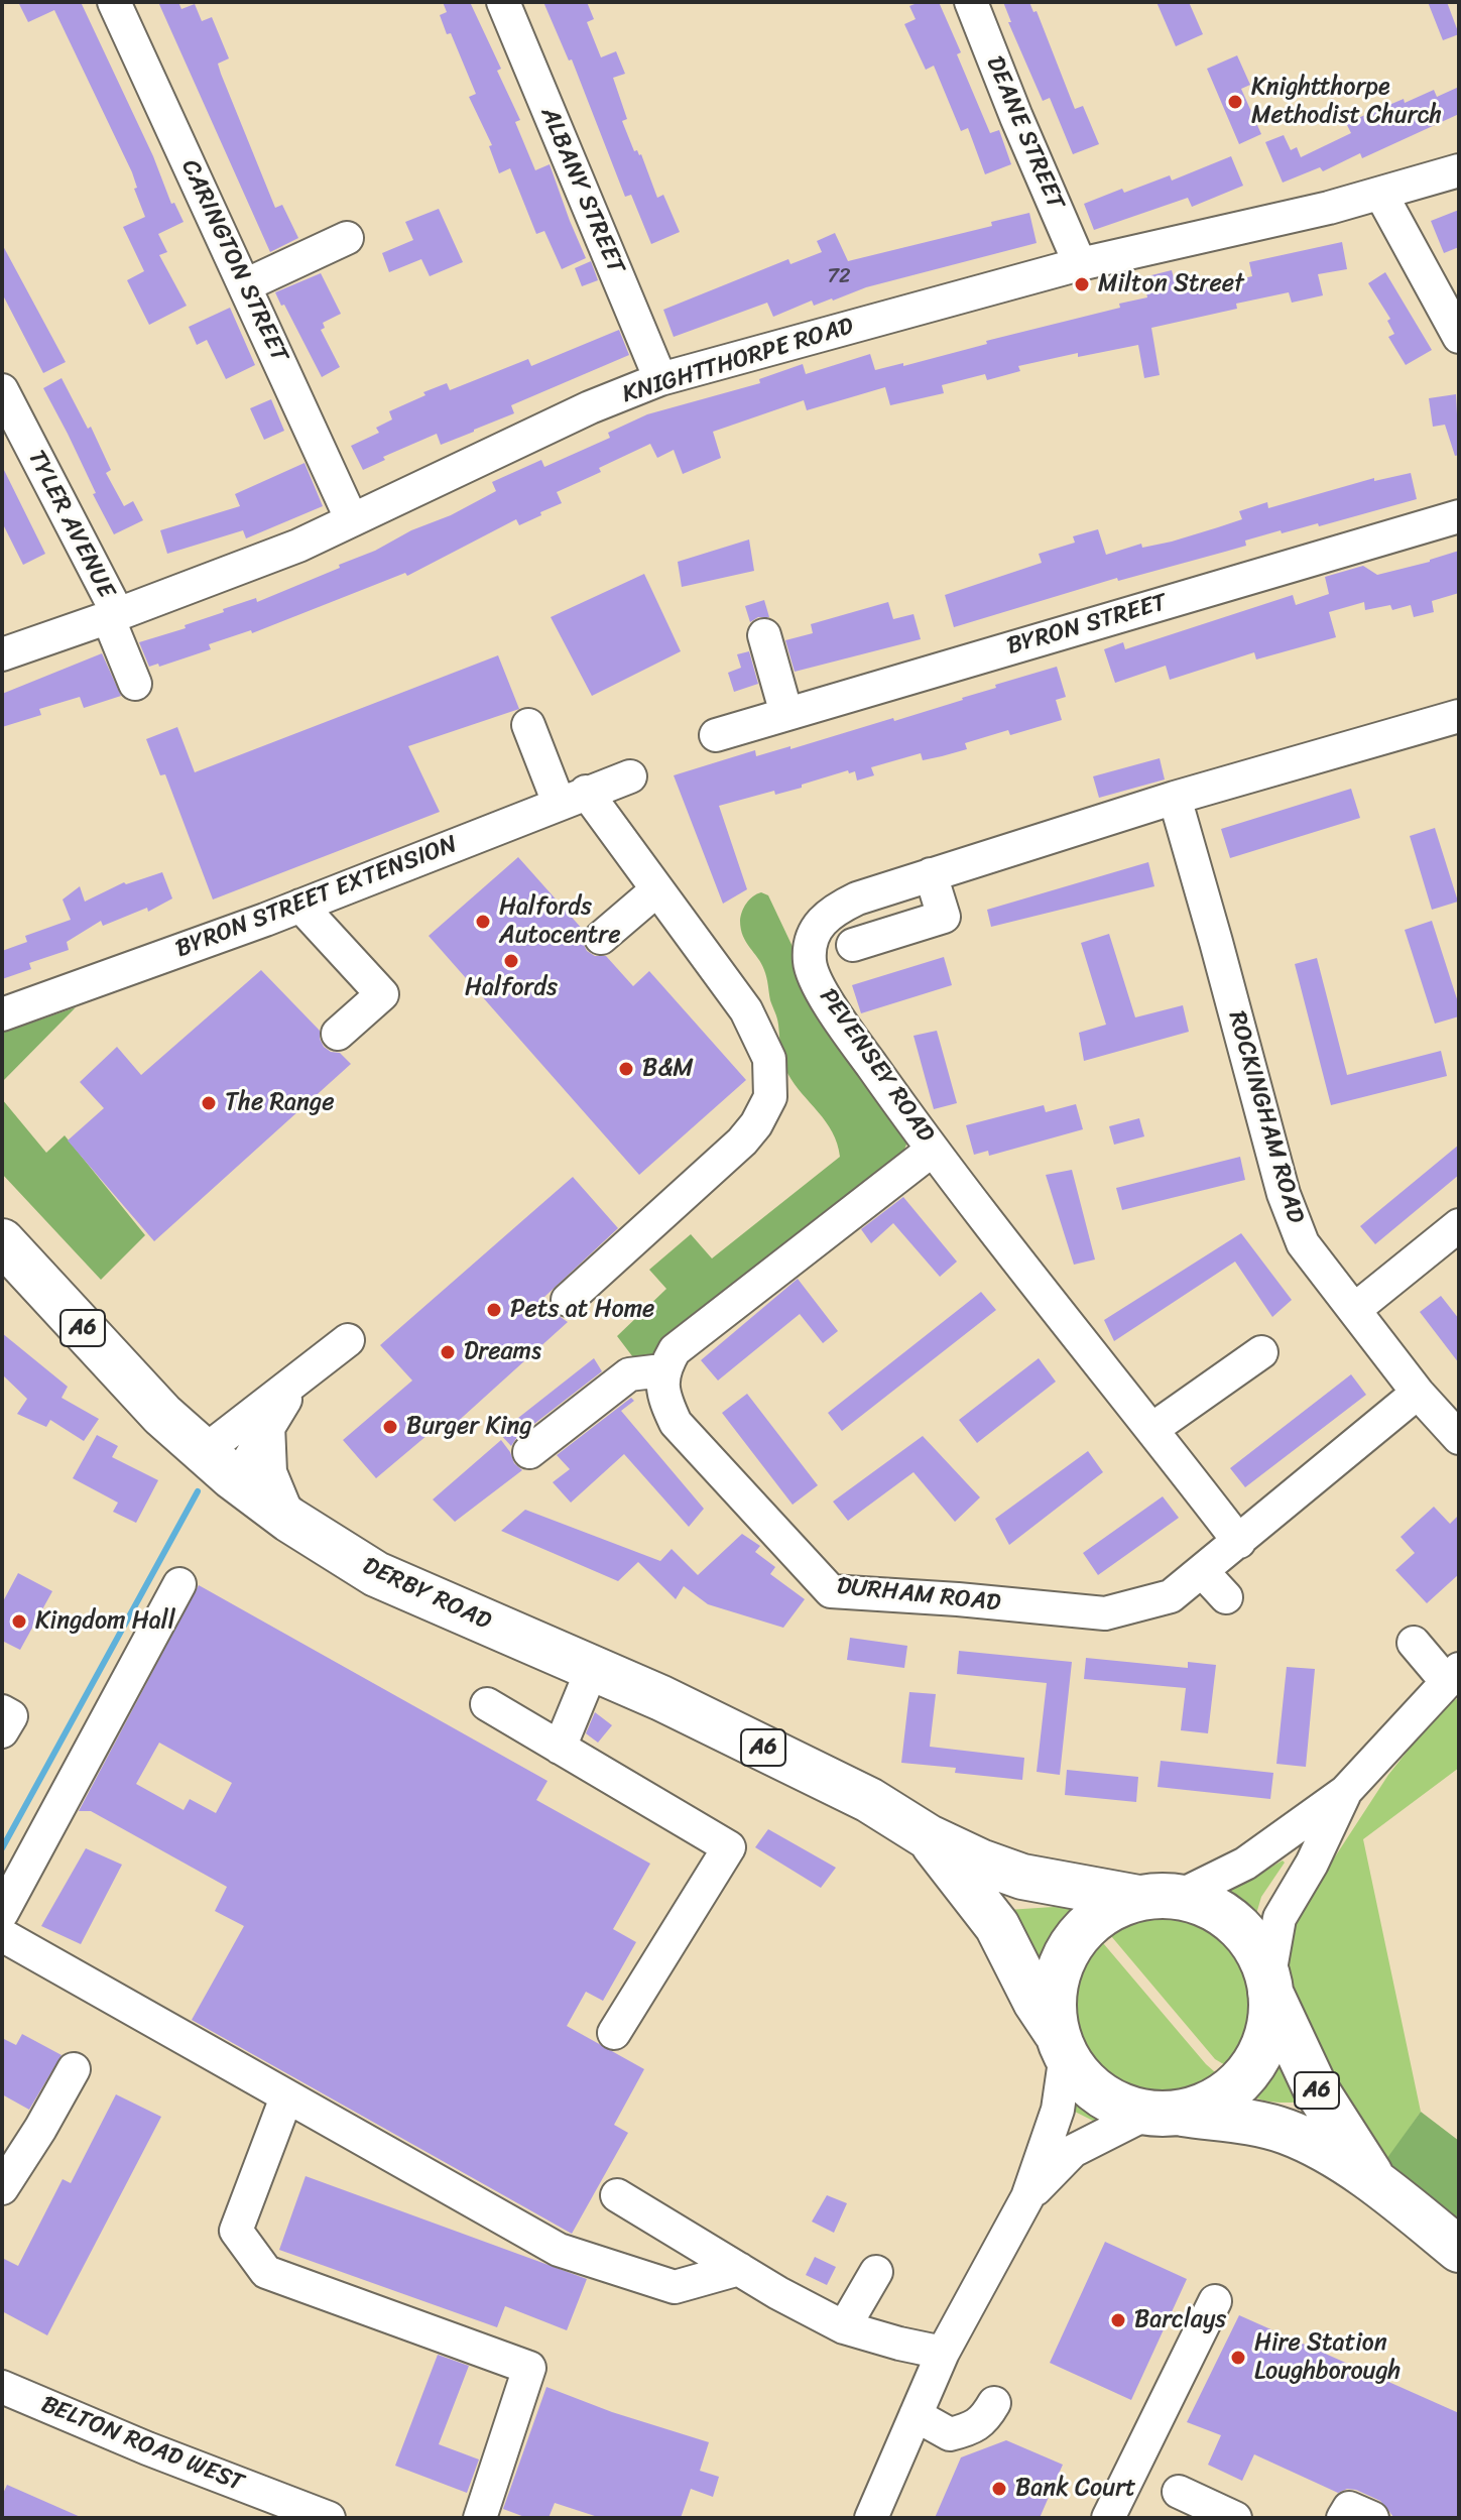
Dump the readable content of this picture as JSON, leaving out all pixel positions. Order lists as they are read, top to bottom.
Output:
{
  "streets": {
    "highway": ["A6", "DERBY ROAD"],
    "street": [
      "DEANE STREET",
      "ALBANY STREET",
      "CARINGTON STREET",
      "KNIGHTTHORPE ROAD",
      "TYLER AVENUE",
      "BYRON STREET",
      "BYRON STREET EXTENSION",
      "PEVENSEY ROAD",
      "ROCKINGHAM ROAD",
      "DURHAM ROAD",
      "BELTON ROAD WEST"
    ]
  },
  "crossings": [
    ["DEANE STREET", "KNIGHTTHORPE ROAD"],
    ["ALBANY STREET", "KNIGHTTHORPE ROAD"],
    ["CARINGTON STREET", "KNIGHTTHORPE ROAD"],
    ["KNIGHTTHORPE ROAD", "TYLER AVENUE"],
    ["PEVENSEY ROAD", "ROCKINGHAM ROAD"],
    ["PEVENSEY ROAD", "DURHAM ROAD"],
    ["ROCKINGHAM ROAD", "DURHAM ROAD"],
    ["A6", "DERBY ROAD"]
  ],
  "places": [
    "Knightthorpe Methodist Church",
    "Milton Street",
    "Halfords Autocentre",
    "Halfords",
    "B&M",
    "The Range",
    "Pets at Home",
    "Dreams",
    "Burger King",
    "Kingdom Hall",
    "Barclays",
    "Hire Station Loughborough",
    "Bank Court"
  ],
  "house_numbers": ["72"]
}
